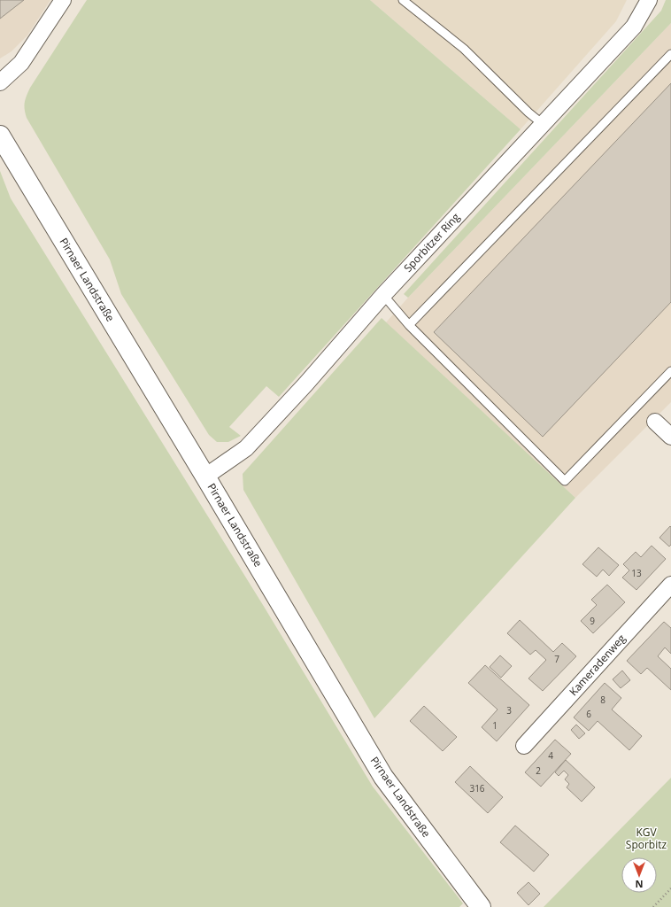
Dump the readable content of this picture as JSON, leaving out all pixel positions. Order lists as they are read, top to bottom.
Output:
{
  "streets": {
    "street": ["Sporbitzer Ring", "Pirnaer Landstraße", "Kameradenweg"]
  },
  "crossings": [
    ["Sporbitzer Ring", "Pirnaer Landstraße"]
  ],
  "parks": ["KGV Sporbitz"],
  "house_numbers": [
    "13",
    "9",
    "7",
    "8",
    "3",
    "6",
    "1",
    "4",
    "2",
    "316"
  ],
  "north": "bottom"
}
